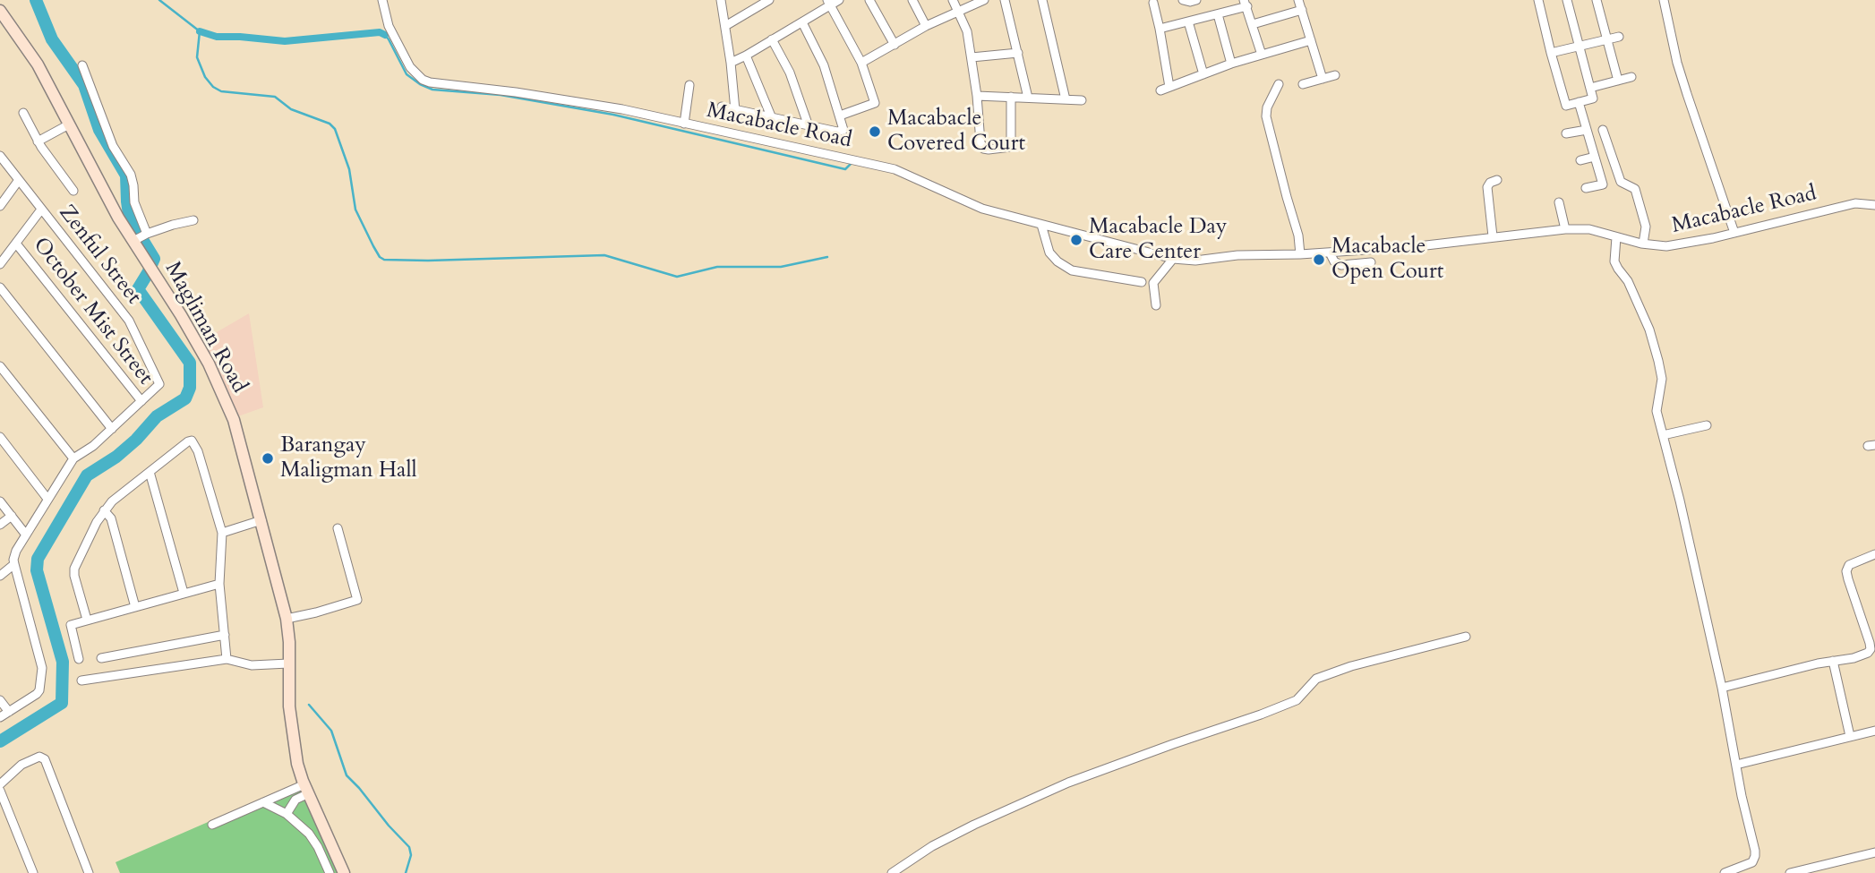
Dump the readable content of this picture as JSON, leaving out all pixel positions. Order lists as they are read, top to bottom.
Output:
{
  "streets": {
    "street": [
      "Macabacle Road",
      "Zenful Street",
      "October Mist Street",
      "Magliman Road"
    ]
  },
  "crossings": [
    ["Zenful Street", "October Mist Street"]
  ],
  "places": [
    "Macabacle Covered Court",
    "Macabacle Day Care Center",
    "Macabacle Open Court",
    "Barangay Maligman Hall"
  ]
}
